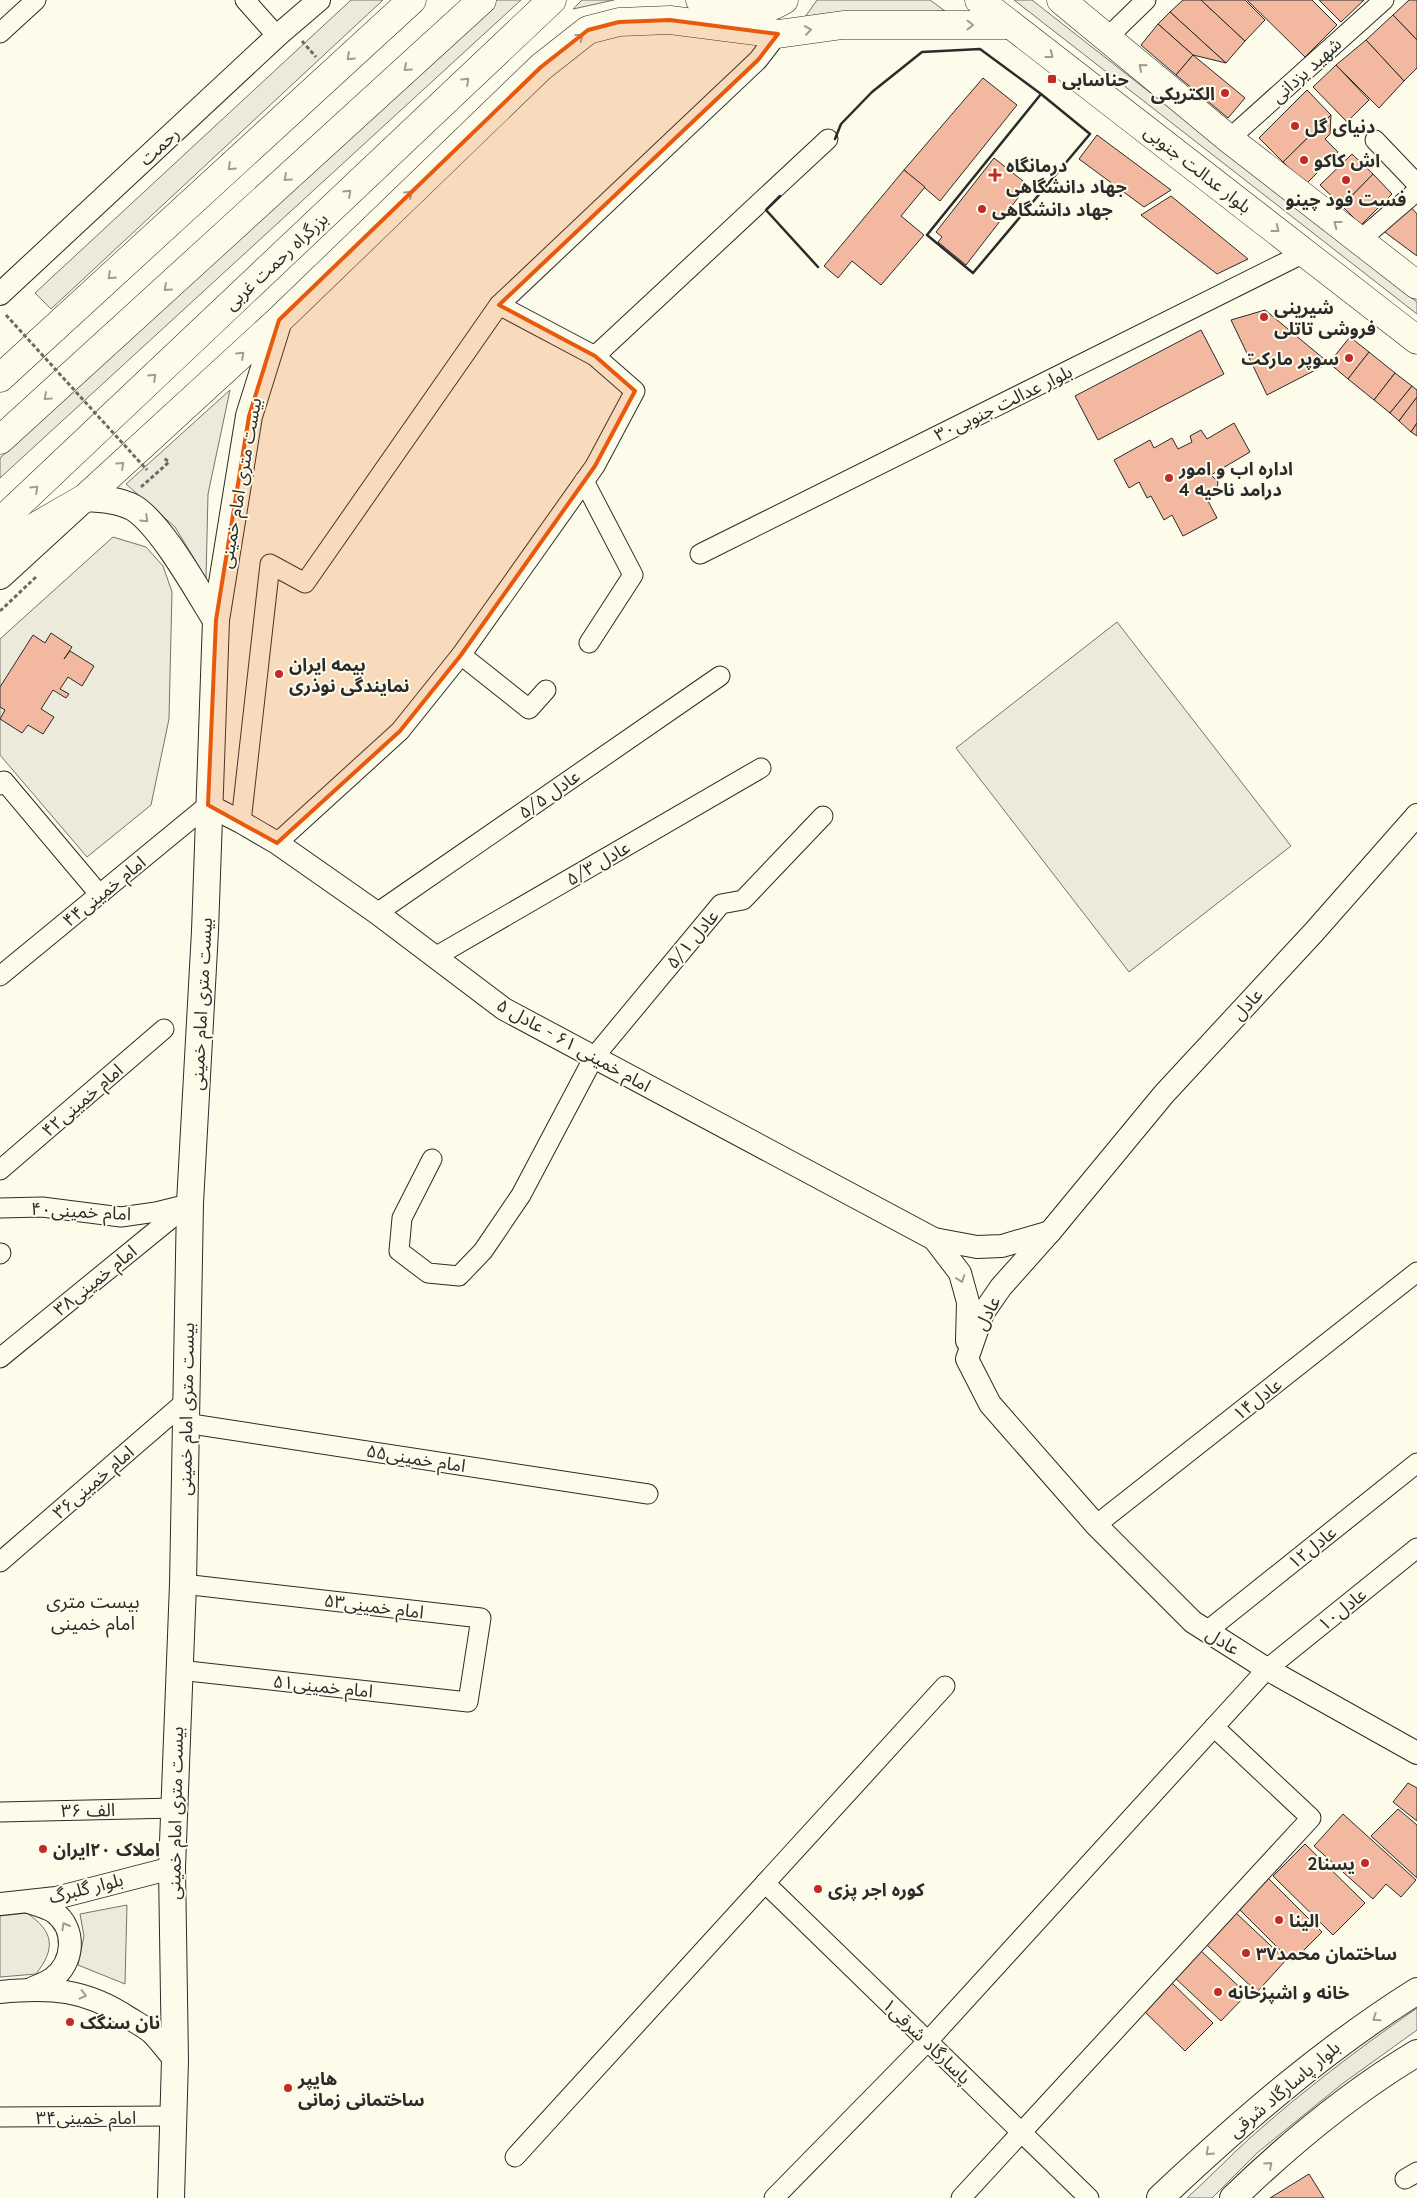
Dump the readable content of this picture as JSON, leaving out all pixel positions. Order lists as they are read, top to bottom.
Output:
{
  "streets": {
    "main road": [
      "بلوار عدالت جنوبی",
      "بزرگراه رحمت غربی",
      "بیست متری امام خمینی",
      "بلوار پاسارگاد شرقی"
    ],
    "street": [
      "شهید یزدانی",
      "رحمت",
      "بلوار عدالت جنوبی۳۰",
      "عادل ۵/۵",
      "عادل ۵/۳",
      "۴۴امام خمینی",
      "عادل ۵/۱",
      "عادل",
      "امام خمینی ۶۱ - عادل ۵",
      "امام خمینی۴۲",
      "امام خمینی۴۰",
      "امام خمینی۳۸",
      "عادل۱۴",
      "امام خمینی۵۵",
      "امام خمینی۳۶",
      "عادل۱۲",
      "امام خمینی۵۳",
      "عادل۱۰",
      "امام خمینی۵۱",
      "۳۶ الف",
      "بلوار گلبرگ",
      "پاسارگاد شرقی۱",
      "امام خمینی۳۴"
    ]
  },
  "crossings": [
    ["بلوار عدالت جنوبی", "بلوار عدالت جنوبی۳۰"],
    ["بیست متری امام خمینی", "۴۴امام خمینی"],
    ["بیست متری امام خمینی", "امام خمینی ۶۱ - عادل ۵"],
    ["بیست متری امام خمینی", "امام خمینی۴۰"],
    ["بیست متری امام خمینی", "امام خمینی۳۸"],
    ["بیست متری امام خمینی", "امام خمینی۵۵"],
    ["بیست متری امام خمینی", "امام خمینی۳۶"],
    ["بیست متری امام خمینی", "امام خمینی۵۳"],
    ["بیست متری امام خمینی", "امام خمینی۵۱"],
    ["بیست متری امام خمینی", "۳۶ الف"],
    ["بیست متری امام خمینی", "بلوار گلبرگ"],
    ["بیست متری امام خمینی", "امام خمینی۳۴"],
    ["عادل ۵/۵", "امام خمینی ۶۱ - عادل ۵"],
    ["عادل ۵/۳", "امام خمینی ۶۱ - عادل ۵"],
    ["۴۴امام خمینی", "امام خمینی ۶۱ - عادل ۵"],
    ["عادل ۵/۱", "امام خمینی ۶۱ - عادل ۵"],
    ["عادل", "امام خمینی ۶۱ - عادل ۵"],
    ["عادل", "عادل۱۴"],
    ["عادل", "عادل۱۲"],
    ["عادل", "عادل۱۰"],
    ["امام خمینی۴۰", "امام خمینی۳۸"],
    ["امام خمینی۵۵", "امام خمینی۳۶"],
    ["امام خمینی۵۳", "امام خمینی۵۱"],
    ["عادل۱۰", "پاسارگاد شرقی۱"]
  ],
  "districts": ["بیست متری امام خمینی"],
  "places": {
    "transit": ["حناسابی"],
    "other": [
      "الکتریکی",
      "دنیای گل",
      "اش کاکو",
      "فست فود چینو",
      "جهاد دانشگاهی",
      "شیرینی فروشی تاتلی",
      "سوپر مارکت",
      "اداره اب و امور درامد ناحیه 4",
      "بیمه ایران نمایندگی نوذری",
      "املاک ۲۰ایران",
      "یسنا2",
      "کوره اجر پزی",
      "الینا",
      "ساختمان محمد۳۷",
      "خانه و اشپزخانه",
      "نان سنگک",
      "هایپر ساختمانی زمانی"
    ],
    "health": ["درمانگاه جهاد دانشگاهی"]
  }
}
